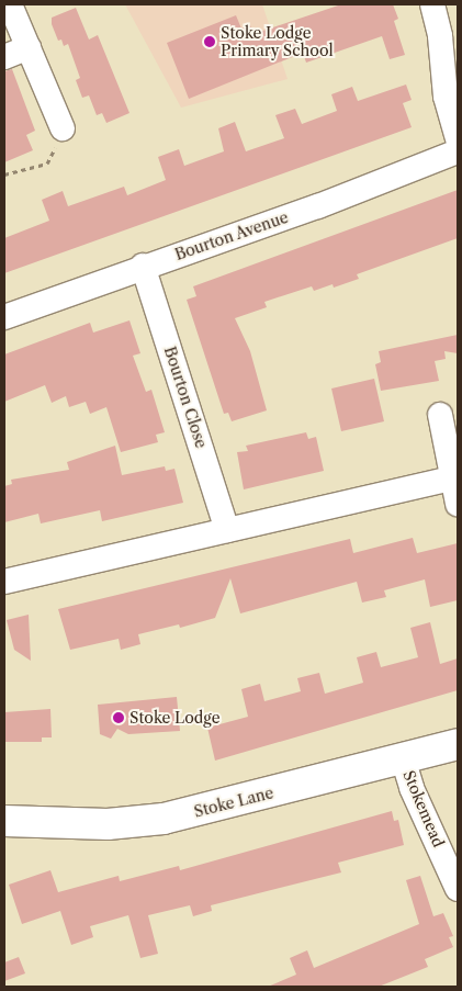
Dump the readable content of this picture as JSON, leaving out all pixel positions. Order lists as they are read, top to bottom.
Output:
{
  "streets": {
    "street": [
      "Bourton Avenue",
      "Bourton Close",
      "Stoke Lane",
      "Stokemead"
    ]
  },
  "crossings": [
    ["Bourton Avenue", "Bourton Close"],
    ["Stoke Lane", "Stokemead"]
  ],
  "places": ["Stoke Lodge Primary School", "Stoke Lodge"]
}
